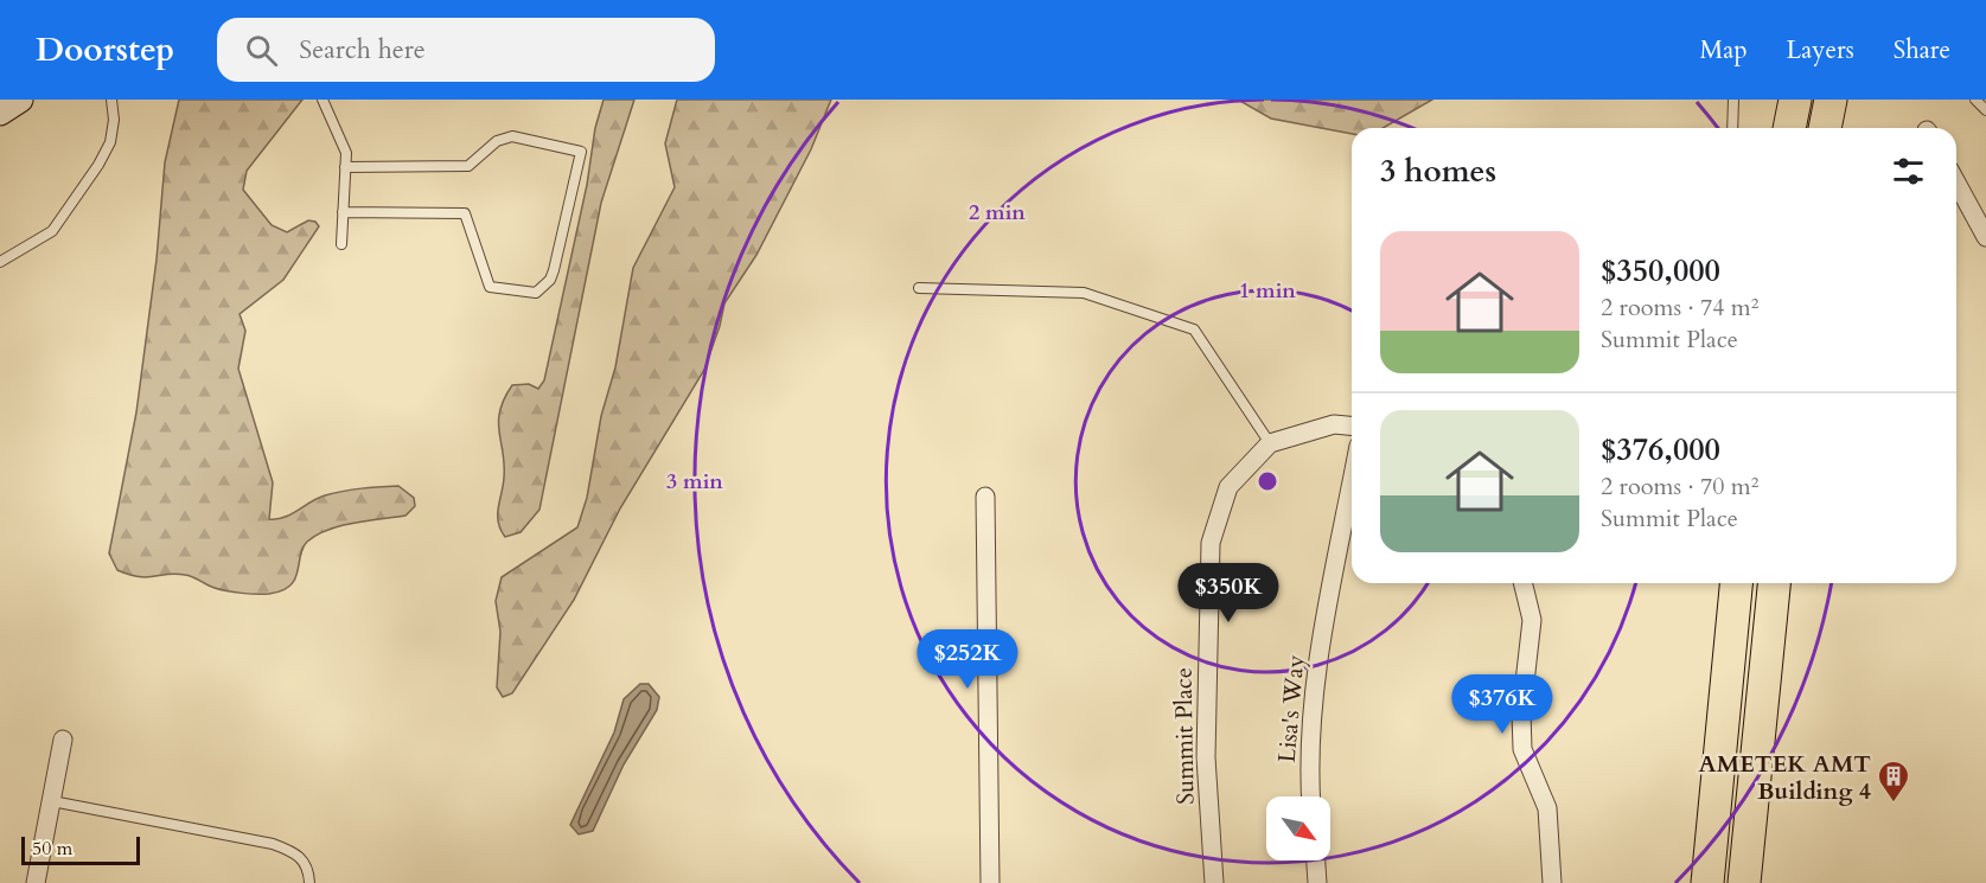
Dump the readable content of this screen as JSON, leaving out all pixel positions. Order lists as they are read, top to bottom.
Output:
{
  "streets": {
    "street": ["Lisa's Way", "Summit Place"]
  },
  "places": {
    "building": ["AMETEK AMT Building 4"]
  },
  "scale_bar": "50 m",
  "north": "bottom right",
  "page": {
    "header": "Doorstep",
    "search": "Search here",
    "nav": ["Map", "Layers", "Share"],
    "heading": "3 homes",
    "list": [
      {
        "name": "$350,000",
        "note": "2 rooms · 74 m² · Summit Place"
      },
      {
        "name": "$376,000",
        "note": "2 rooms · 70 m² · Summit Place"
      }
    ],
    "price": ["$350K", "$252K", "$376K"],
    "scale": "50 m"
  },
  "rings": ["2 min", "1 min", "3 min"]
}
